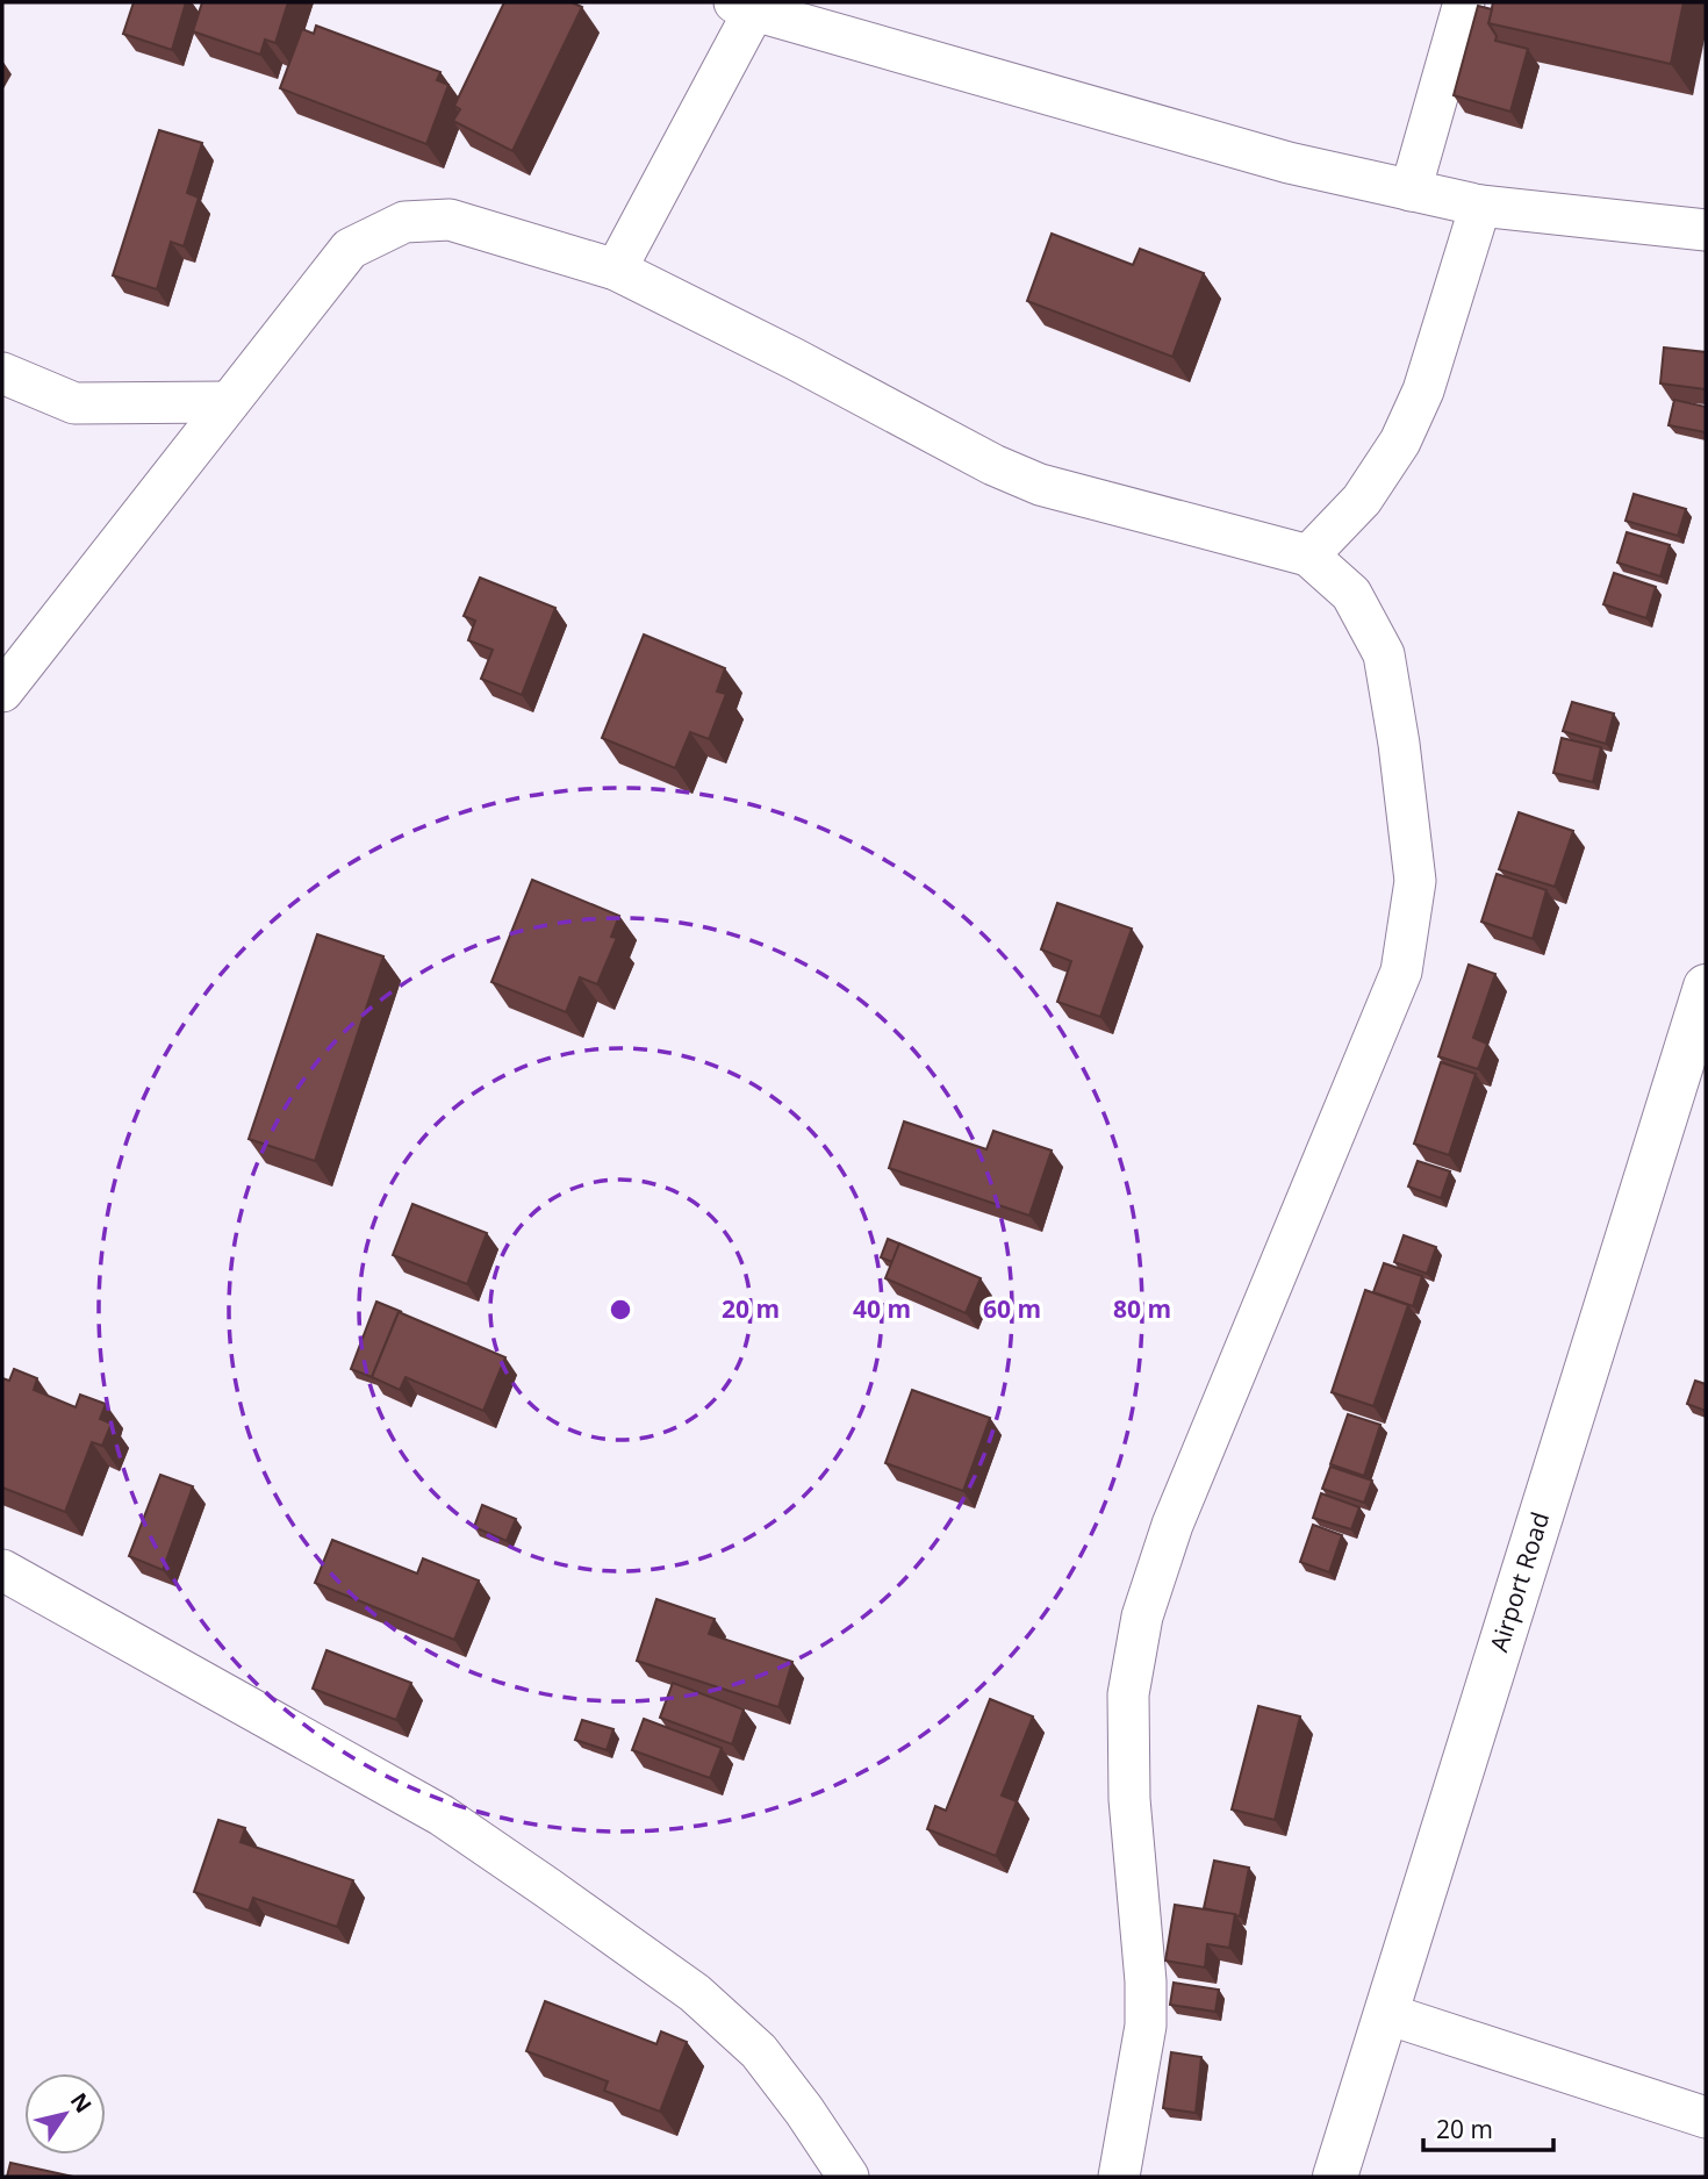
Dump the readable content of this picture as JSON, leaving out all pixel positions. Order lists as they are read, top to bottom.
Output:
{
  "streets": {
    "highway": ["Airport Road"]
  },
  "scale_bar": "20 m",
  "north": "top right",
  "rings": [
    "20 m",
    "40 m",
    "60 m",
    "80 m"
  ]
}
